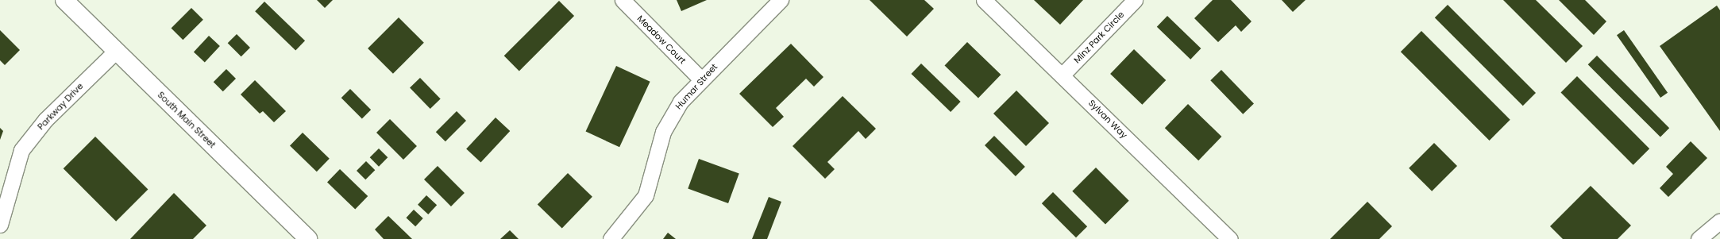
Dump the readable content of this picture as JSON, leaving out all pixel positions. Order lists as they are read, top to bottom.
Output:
{
  "streets": {
    "main road": ["South Main Street"],
    "street": [
      "Minz Park Circle",
      "Meadow Court",
      "Humar Street",
      "Parkway Drive",
      "Sylvan Way"
    ]
  },
  "crossings": [
    ["Minz Park Circle", "Sylvan Way"],
    ["Meadow Court", "Humar Street"],
    ["Parkway Drive", "South Main Street"]
  ]
}
